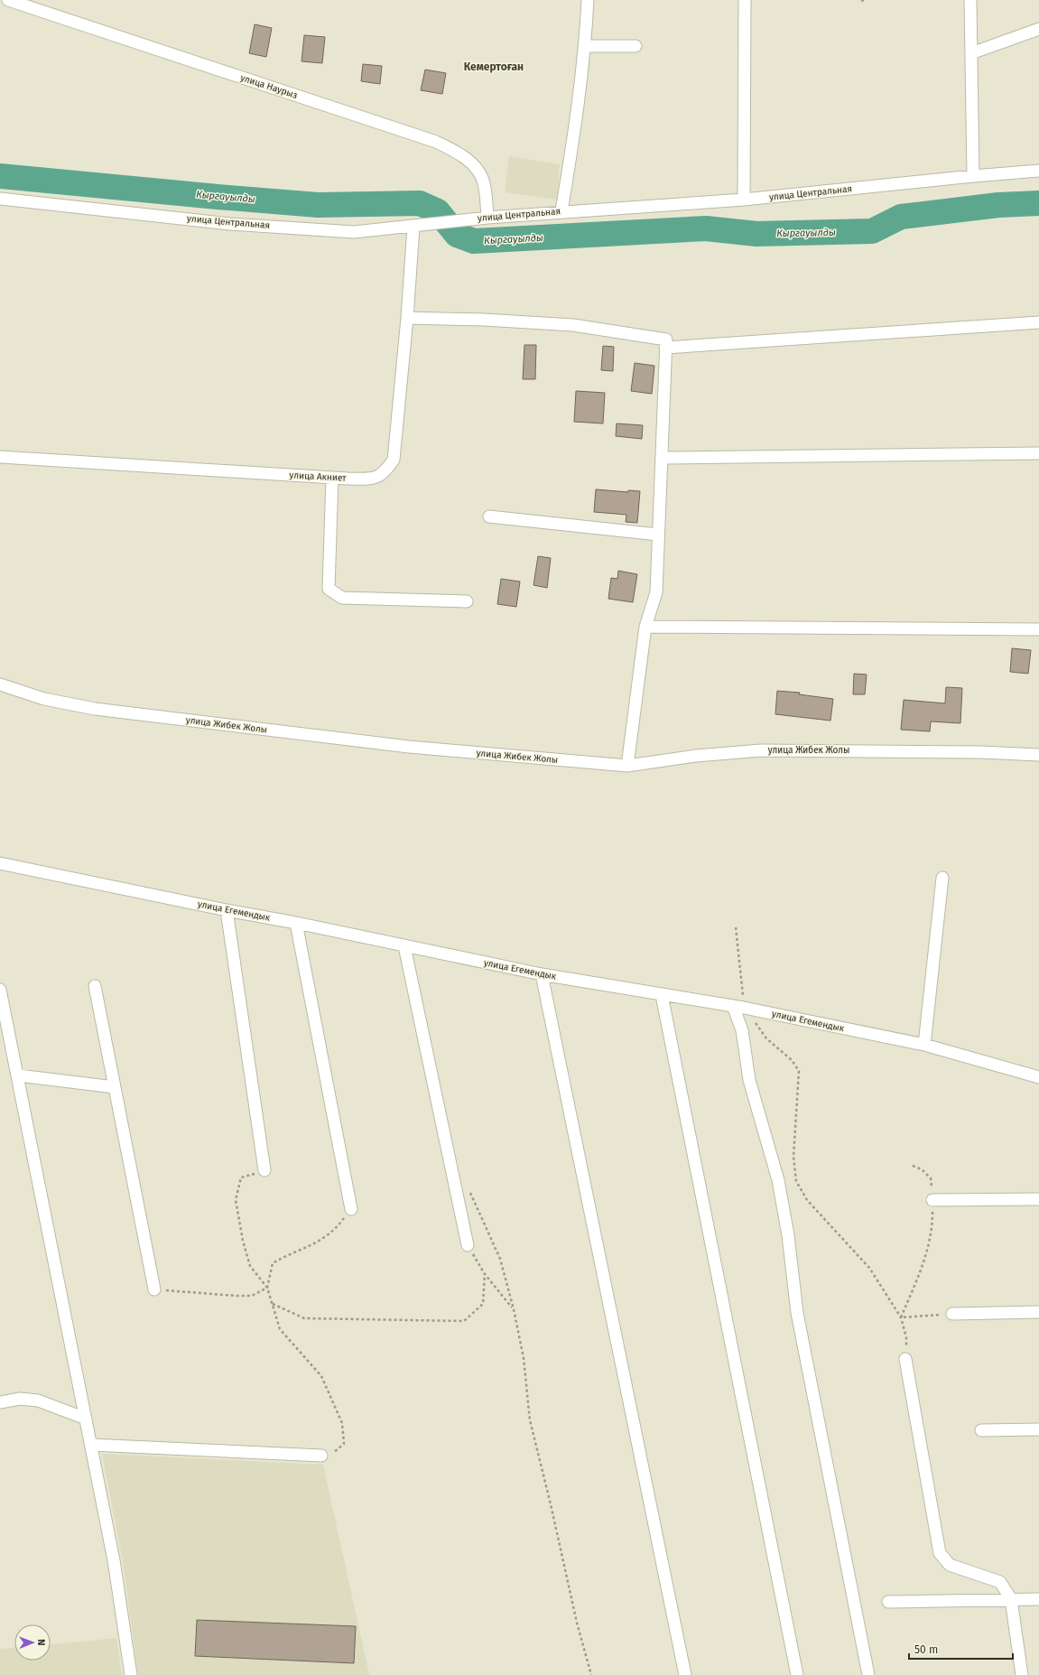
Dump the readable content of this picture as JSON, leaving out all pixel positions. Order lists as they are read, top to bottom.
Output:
{
  "streets": {
    "street": [
      "улица Наурыз",
      "улица Центральная",
      "улица Акниет",
      "улица Жибек Жолы",
      "улица Егемендык"
    ]
  },
  "crossings": [
    ["улица Наурыз", "улица Центральная"],
    ["улица Центральная", "улица Акниет"]
  ],
  "districts": ["Кемертоған"],
  "water": ["Кыргауылды"],
  "scale_bar": "50 m",
  "north": "right"
}
